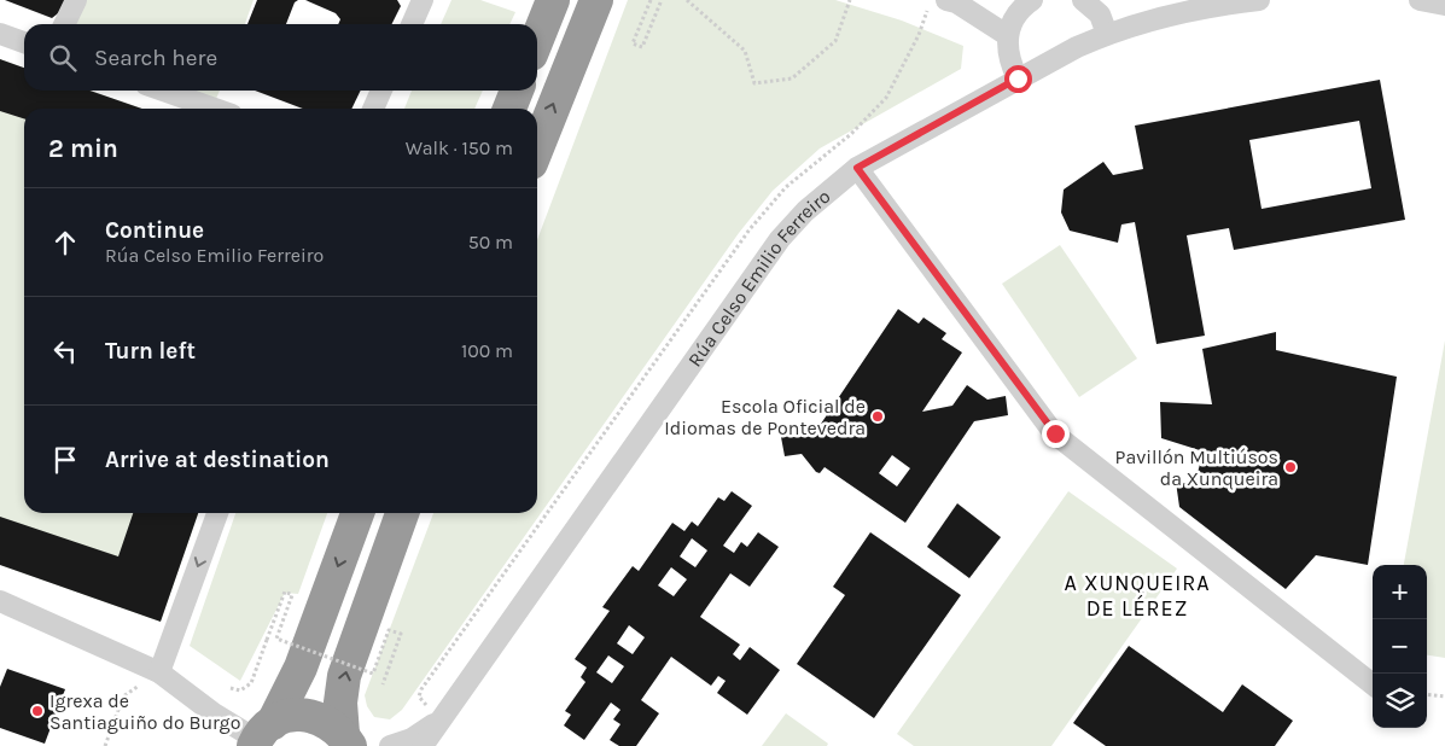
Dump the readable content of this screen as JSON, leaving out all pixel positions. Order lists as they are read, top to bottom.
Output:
{
  "streets": {
    "street": ["Rúa Celso Emilio Ferreiro"]
  },
  "districts": ["A XUNQUEIRA DE LÉREZ"],
  "places": ["Escola Oficial de Idiomas de Pontevedra", "Pavillón Multiúsos da Xunqueira", "Igrexa de Santiaguiño do Burgo"],
  "page": {
    "search": "Search here",
    "heading": ["2 min", "Walk · 150 m"],
    "list": [
      ["Continue", "Rúa Celso Emilio Ferreiro", "50 m"],
      ["Turn left", "100 m"],
      "Arrive at destination"
    ],
    "map_buttons": ["+", "−"]
  }
}
